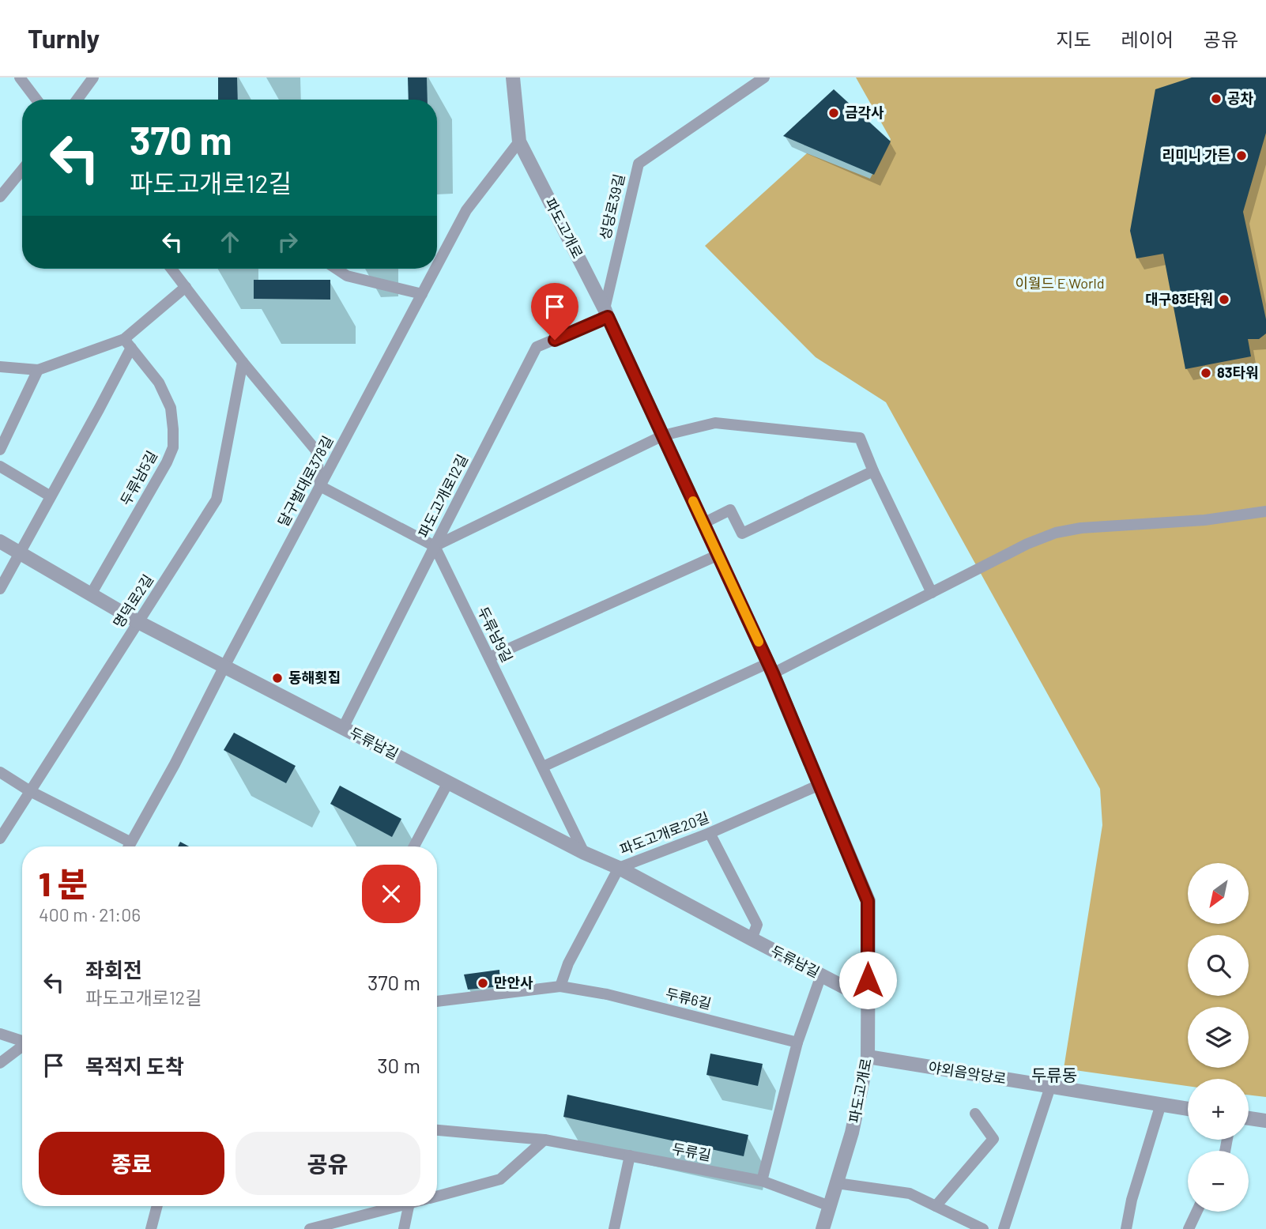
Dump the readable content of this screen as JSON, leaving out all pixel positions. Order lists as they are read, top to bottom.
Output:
{
  "streets": {
    "street": [
      "성당로39길",
      "파도고개로",
      "두류남5길",
      "달구벌대로378길",
      "파도고개로12길",
      "명덕로2길",
      "두류남9길",
      "두류남길",
      "파도고개로20길",
      "두류6길",
      "야외음악당로",
      "두류길"
    ]
  },
  "crossings": [
    ["성당로39길", "파도고개로"],
    ["성당로39길", "파도고개로12길"],
    ["파도고개로", "달구벌대로378길"],
    ["파도고개로", "파도고개로12길"],
    ["파도고개로", "두류남길"],
    ["파도고개로", "파도고개로20길"],
    ["파도고개로", "야외음악당로"],
    ["파도고개로", "두류길"],
    ["두류남5길", "두류남길"],
    ["달구벌대로378길", "두류남길"],
    ["파도고개로12길", "두류남9길"],
    ["파도고개로12길", "두류남길"],
    ["명덕로2길", "두류남길"],
    ["두류남9길", "두류남길"],
    ["두류남길", "파도고개로20길"],
    ["파도고개로20길", "두류6길"]
  ],
  "districts": ["두류동"],
  "parks": ["이월드 E World"],
  "places": [
    "공차",
    "금각사",
    "리미니 가든",
    "대구83타워",
    "83타워",
    "동해횟집",
    "만안사"
  ],
  "north": "bottom left",
  "page": {
    "header": "Turnly",
    "nav": ["지도", "레이어", "공유"],
    "turn": ["370 m", "파도고개로12길"],
    "heading": ["1 분", "400 m · 21:06"],
    "map_buttons": ["+", "−"],
    "list": [
      {
        "name": "좌회전",
        "note": "파도고개로12길",
        "value": "370 m"
      },
      {
        "name": "목적지 도착",
        "value": "30 m"
      }
    ],
    "buttons": ["종료", "공유"]
  }
}
